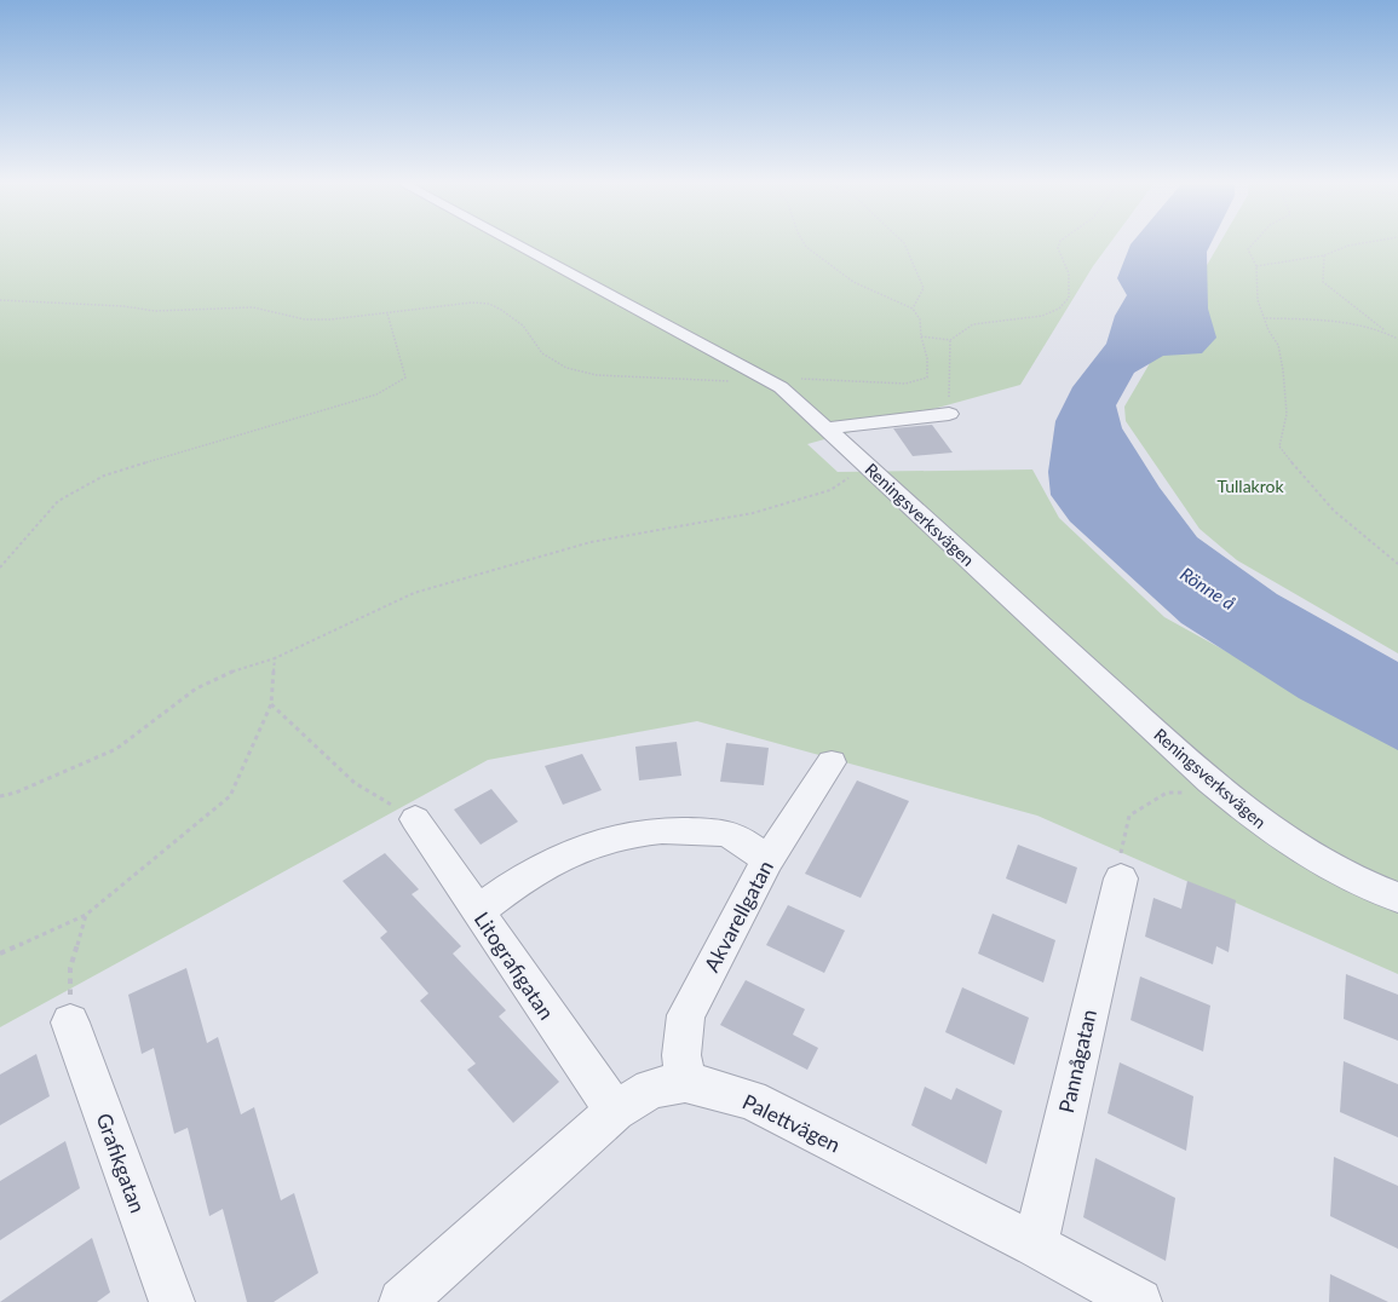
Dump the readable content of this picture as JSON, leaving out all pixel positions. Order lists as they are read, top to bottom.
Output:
{
  "streets": {
    "street": [
      "Reningsverksvägen",
      "Akvarellgatan",
      "Litografigatan",
      "Pannågatan",
      "Palettvägen",
      "Grafikgatan"
    ]
  },
  "crossings": [
    ["Akvarellgatan", "Palettvägen"],
    ["Litografigatan", "Palettvägen"],
    ["Pannågatan", "Palettvägen"]
  ],
  "water": ["Rönne å"],
  "parks": ["Tullakrok"]
}
